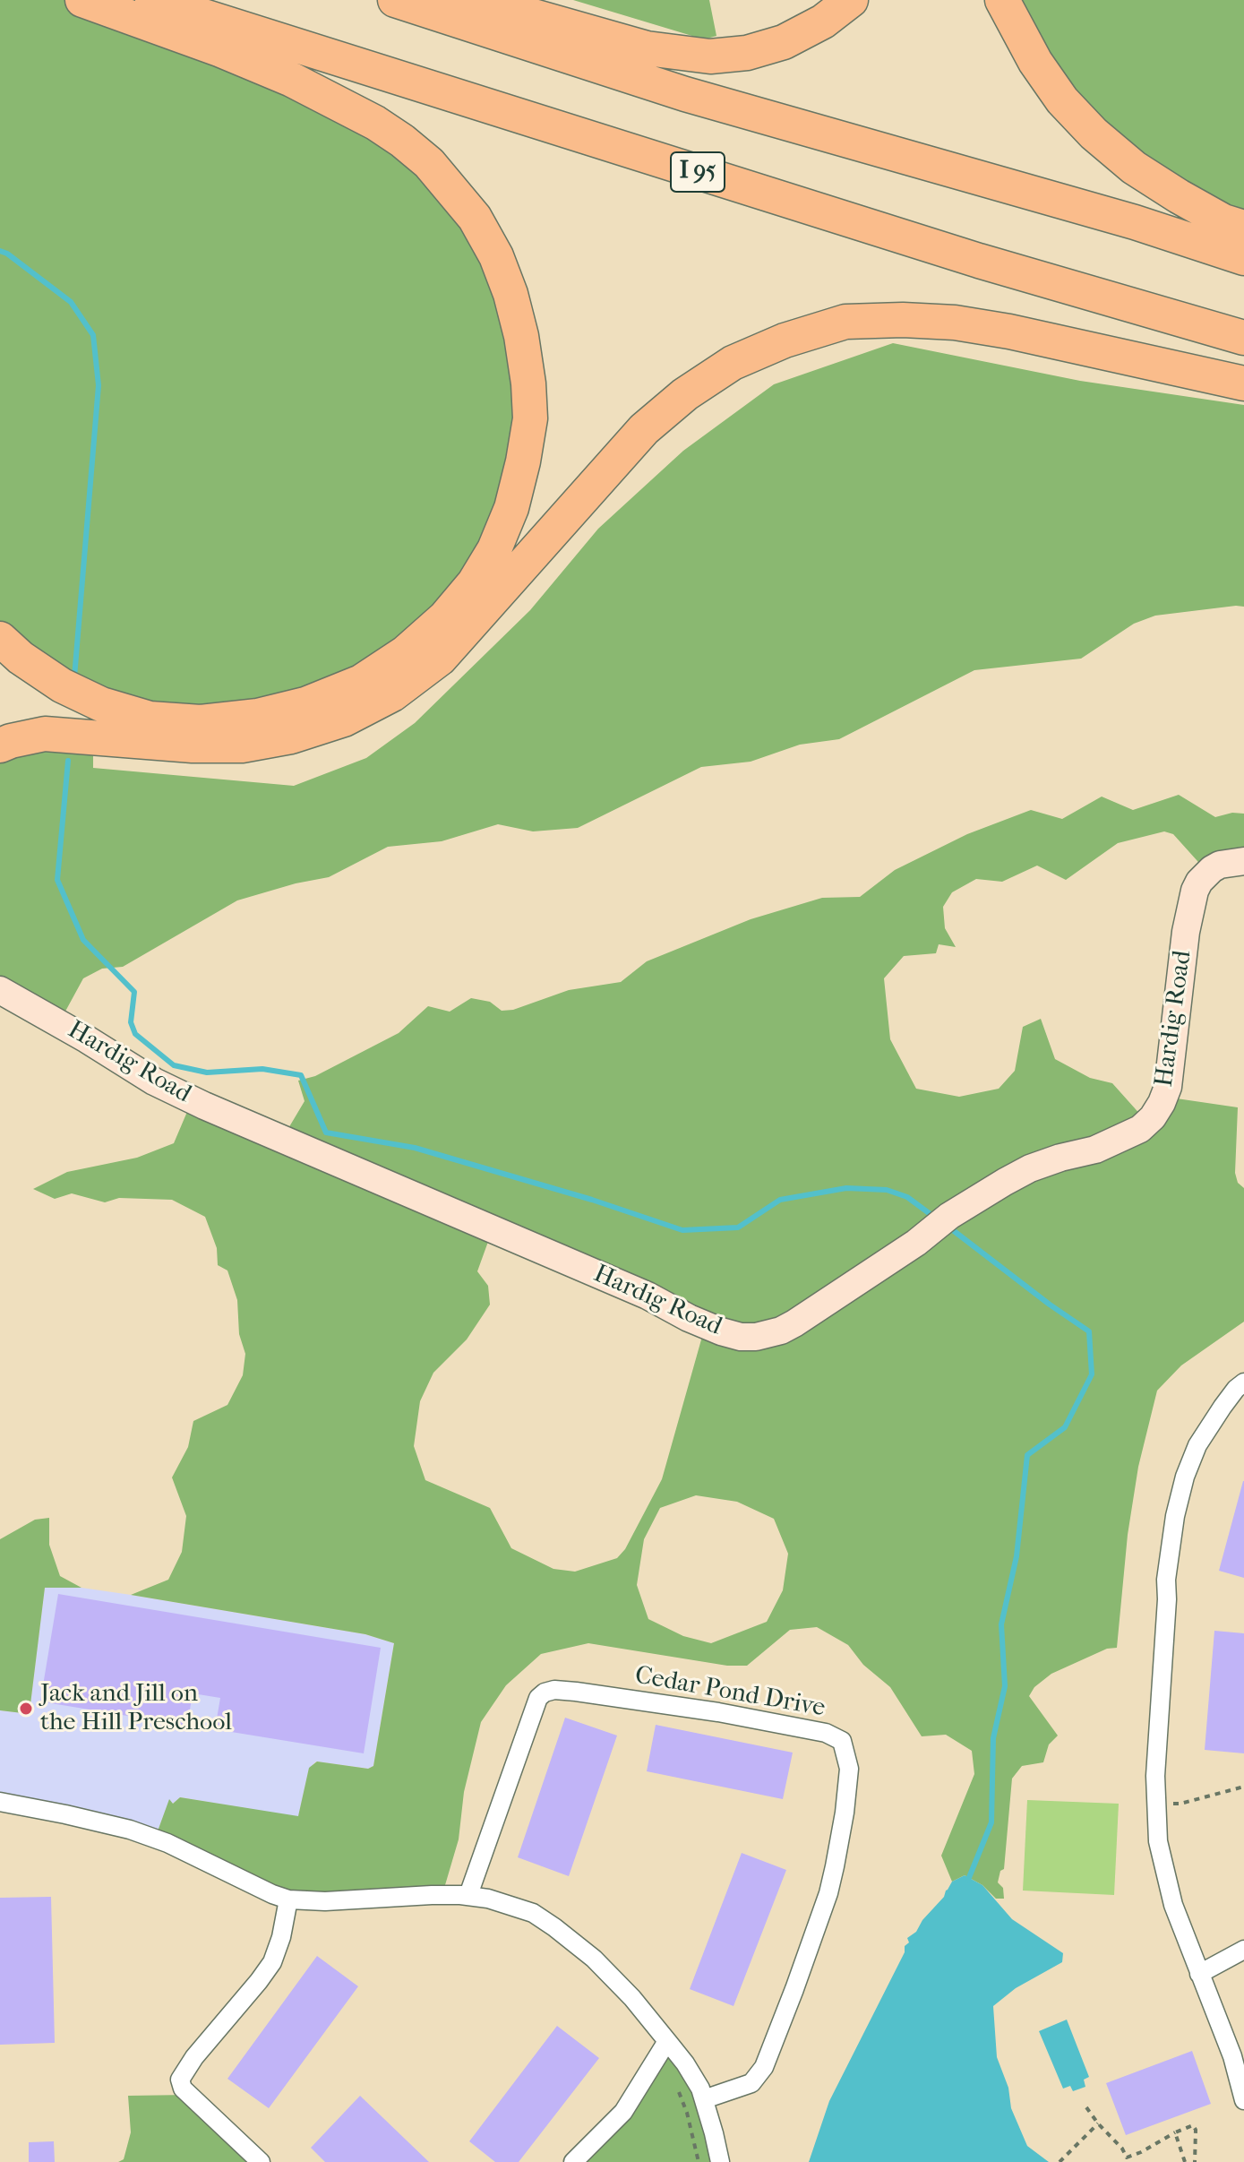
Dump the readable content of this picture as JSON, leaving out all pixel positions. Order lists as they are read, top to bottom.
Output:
{
  "streets": {
    "highway": ["I 95"],
    "street": ["Hardig Road", "Cedar Pond Drive"]
  },
  "places": ["Jack and Jill on the Hill Preschool"]
}
